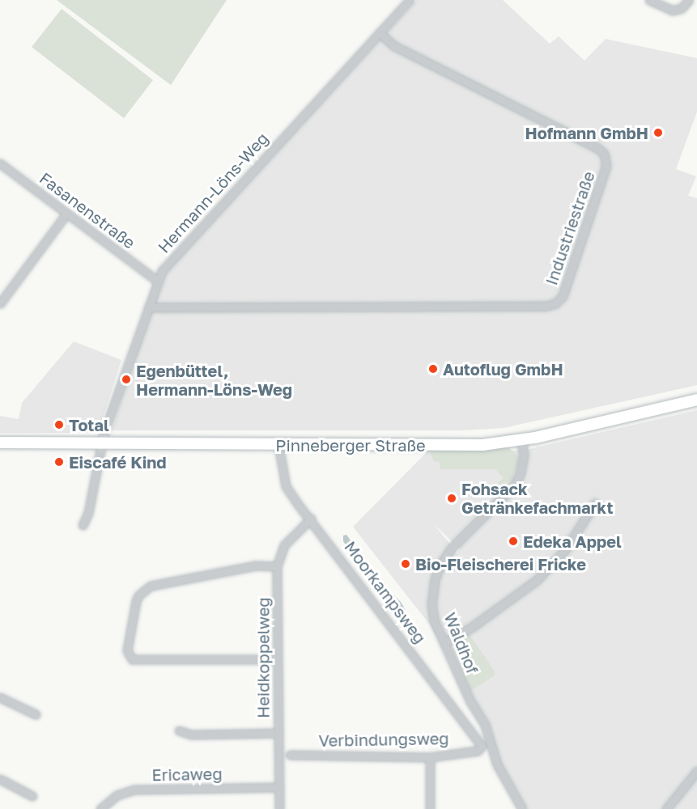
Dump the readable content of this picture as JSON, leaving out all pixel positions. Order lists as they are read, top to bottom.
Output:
{
  "streets": {
    "main road": ["Pinneberger Straße"],
    "street": [
      "Hermann-Löns-Weg",
      "Fasanenstraße",
      "Industriestraße",
      "Moorkampsweg",
      "Waldhof",
      "Heidkoppelweg",
      "Verbindungsweg",
      "Ericaweg"
    ]
  },
  "crossings": [
    ["Hermann-Löns-Weg", "Fasanenstraße"],
    ["Hermann-Löns-Weg", "Industriestraße"],
    ["Hermann-Löns-Weg", "Pinneberger Straße"],
    ["Pinneberger Straße", "Moorkampsweg"],
    ["Pinneberger Straße", "Waldhof"],
    ["Moorkampsweg", "Heidkoppelweg"],
    ["Moorkampsweg", "Verbindungsweg"],
    ["Heidkoppelweg", "Ericaweg"]
  ],
  "places": [
    "Hofmann GmbH",
    "Autoflug GmbH",
    "Egenbüttel, Hermann-Löns-Weg",
    "Total",
    "Eiscafé Kind",
    "Fohsack Getränkefachmarkt",
    "Edeka Appel",
    "Bio-Fleischerei Fricke"
  ]
}
